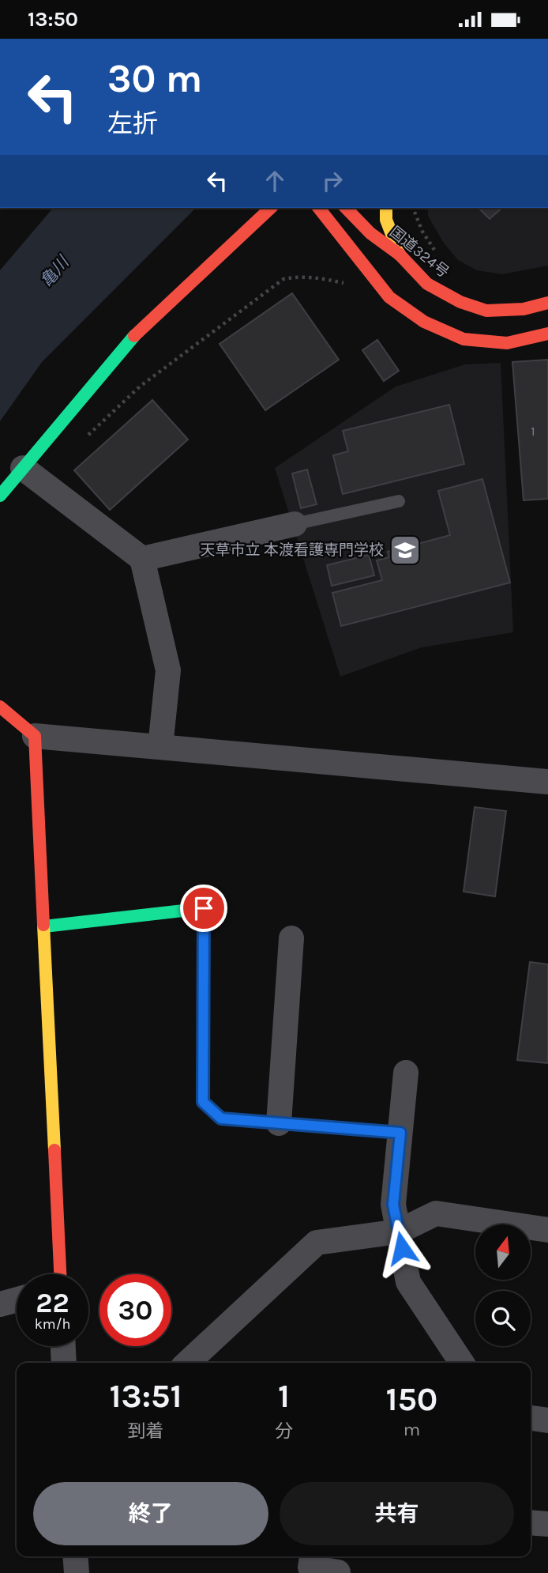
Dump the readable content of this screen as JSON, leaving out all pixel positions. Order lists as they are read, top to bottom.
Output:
{
  "streets": {
    "main road": ["国道324号"]
  },
  "water": ["亀川"],
  "places": {
    "school or university": ["天草市立 本渡看護専門学校"]
  },
  "house_numbers": ["1"],
  "north": "top",
  "page": {
    "status": "13:50",
    "turn": ["30 m", "左折"],
    "speed": "22 km/h",
    "limit": "30",
    "eta": [
      "13:51",
      "到着",
      "1",
      "分",
      "150",
      "m"
    ],
    "buttons": ["終了", "共有"]
  }
}
